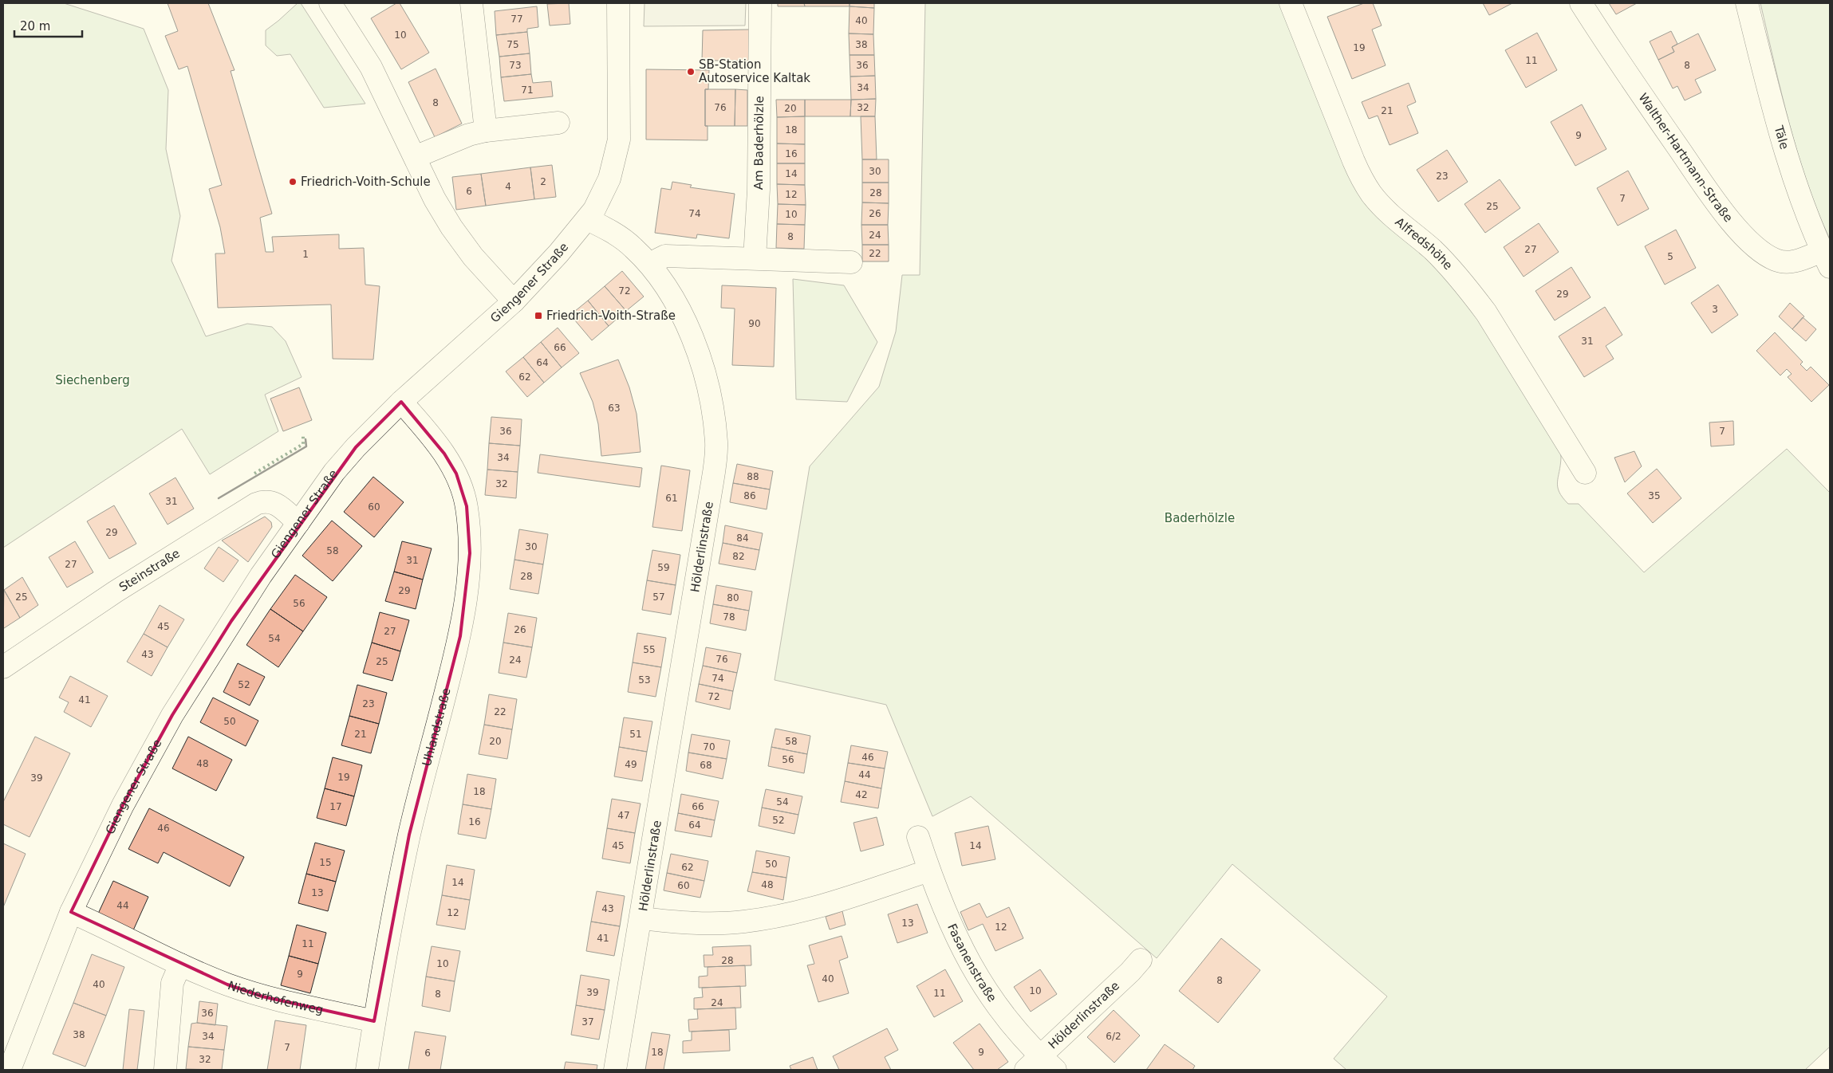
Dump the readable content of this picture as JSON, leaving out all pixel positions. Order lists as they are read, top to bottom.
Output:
{
  "streets": {
    "street": [
      "Täle",
      "Am Baderhölzle",
      "Walther-Hartmann-Straße",
      "Alfredshöhe",
      "Giengener Straße",
      "Hölderlinstraße",
      "Steinstraße",
      "Uhlandstraße",
      "Fasanenstraße",
      "Niederhofenweg"
    ]
  },
  "crossings": [
    ["Täle", "Walther-Hartmann-Straße"],
    ["Giengener Straße", "Hölderlinstraße"],
    ["Giengener Straße", "Steinstraße"],
    ["Giengener Straße", "Uhlandstraße"],
    ["Giengener Straße", "Niederhofenweg"],
    ["Hölderlinstraße", "Fasanenstraße"],
    ["Uhlandstraße", "Niederhofenweg"]
  ],
  "parks": ["Siechenberg", "Baderhölzle"],
  "places": {
    "other": ["SB-Station Autoservice Kaltak", "Friedrich-Voith-Schule"],
    "transit": ["Friedrich-Voith-Straße"]
  },
  "house_numbers": [
    "77",
    "40",
    "10",
    "75",
    "38",
    "19",
    "11",
    "73",
    "36",
    "8",
    "34",
    "71",
    "8",
    "76",
    "32",
    "20",
    "21",
    "18",
    "9",
    "16",
    "30",
    "14",
    "23",
    "2",
    "4",
    "6",
    "28",
    "12",
    "7",
    "25",
    "74",
    "26",
    "10",
    "24",
    "8",
    "27",
    "22",
    "1",
    "5",
    "72",
    "29",
    "3",
    "90",
    "31",
    "66",
    "64",
    "62",
    "63",
    "36",
    "7",
    "34",
    "88",
    "32",
    "86",
    "35",
    "61",
    "31",
    "60",
    "29",
    "84",
    "30",
    "58",
    "82",
    "31",
    "27",
    "59",
    "28",
    "29",
    "25",
    "57",
    "80",
    "56",
    "78",
    "45",
    "26",
    "27",
    "54",
    "55",
    "43",
    "76",
    "24",
    "25",
    "74",
    "53",
    "52",
    "72",
    "41",
    "23",
    "22",
    "50",
    "21",
    "51",
    "20",
    "58",
    "70",
    "46",
    "56",
    "48",
    "49",
    "68",
    "44",
    "19",
    "39",
    "18",
    "42",
    "54",
    "17",
    "66",
    "47",
    "52",
    "16",
    "64",
    "46",
    "45",
    "14",
    "15",
    "50",
    "62",
    "14",
    "48",
    "60",
    "13",
    "44",
    "43",
    "12",
    "13",
    "12",
    "41",
    "11",
    "28",
    "10",
    "9",
    "40",
    "8",
    "40",
    "10",
    "39",
    "11",
    "8",
    "24",
    "36",
    "37",
    "38",
    "34",
    "6/2",
    "7",
    "18",
    "9",
    "6",
    "32"
  ],
  "scale_bar": "20 m"
}
